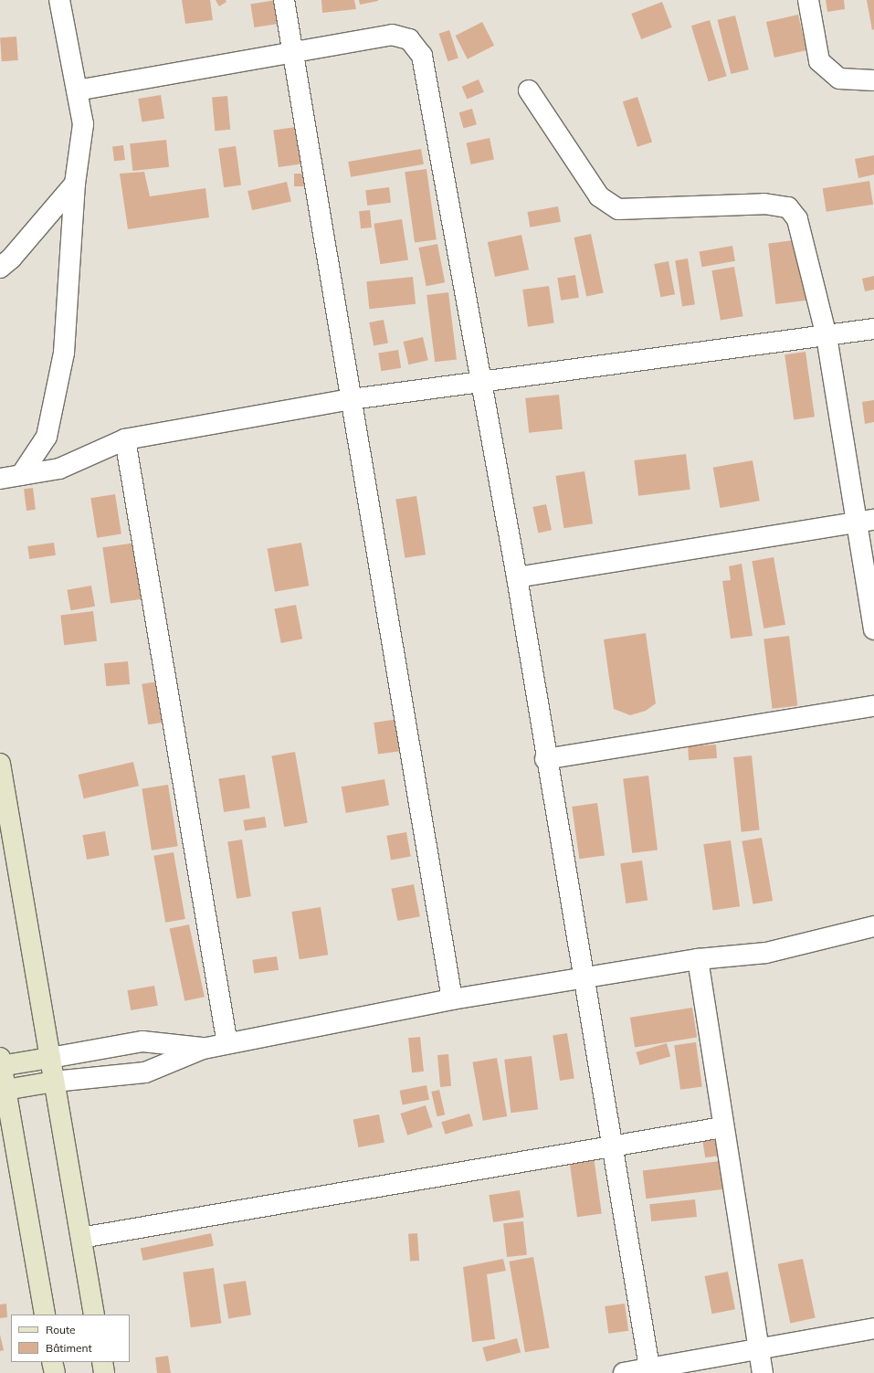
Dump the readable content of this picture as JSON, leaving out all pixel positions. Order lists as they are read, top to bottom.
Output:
{
  "legend": ["Route", "Bâtiment"]
}
